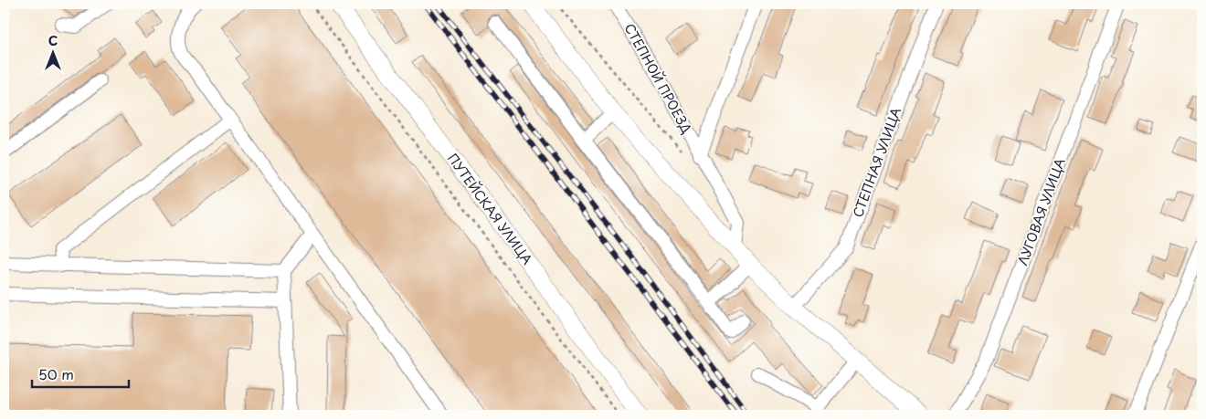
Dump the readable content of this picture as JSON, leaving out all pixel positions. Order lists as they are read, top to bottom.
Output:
{
  "streets": {
    "main road": ["ПУТЕЙСКАЯ УЛИЦА"],
    "street": ["СТЕПНОЙ ПРОЕЗД", "СТЕПНАЯ УЛИЦА", "ЛУГОВАЯ УЛИЦА"]
  },
  "scale_bar": "50 m",
  "north": "top"
}
